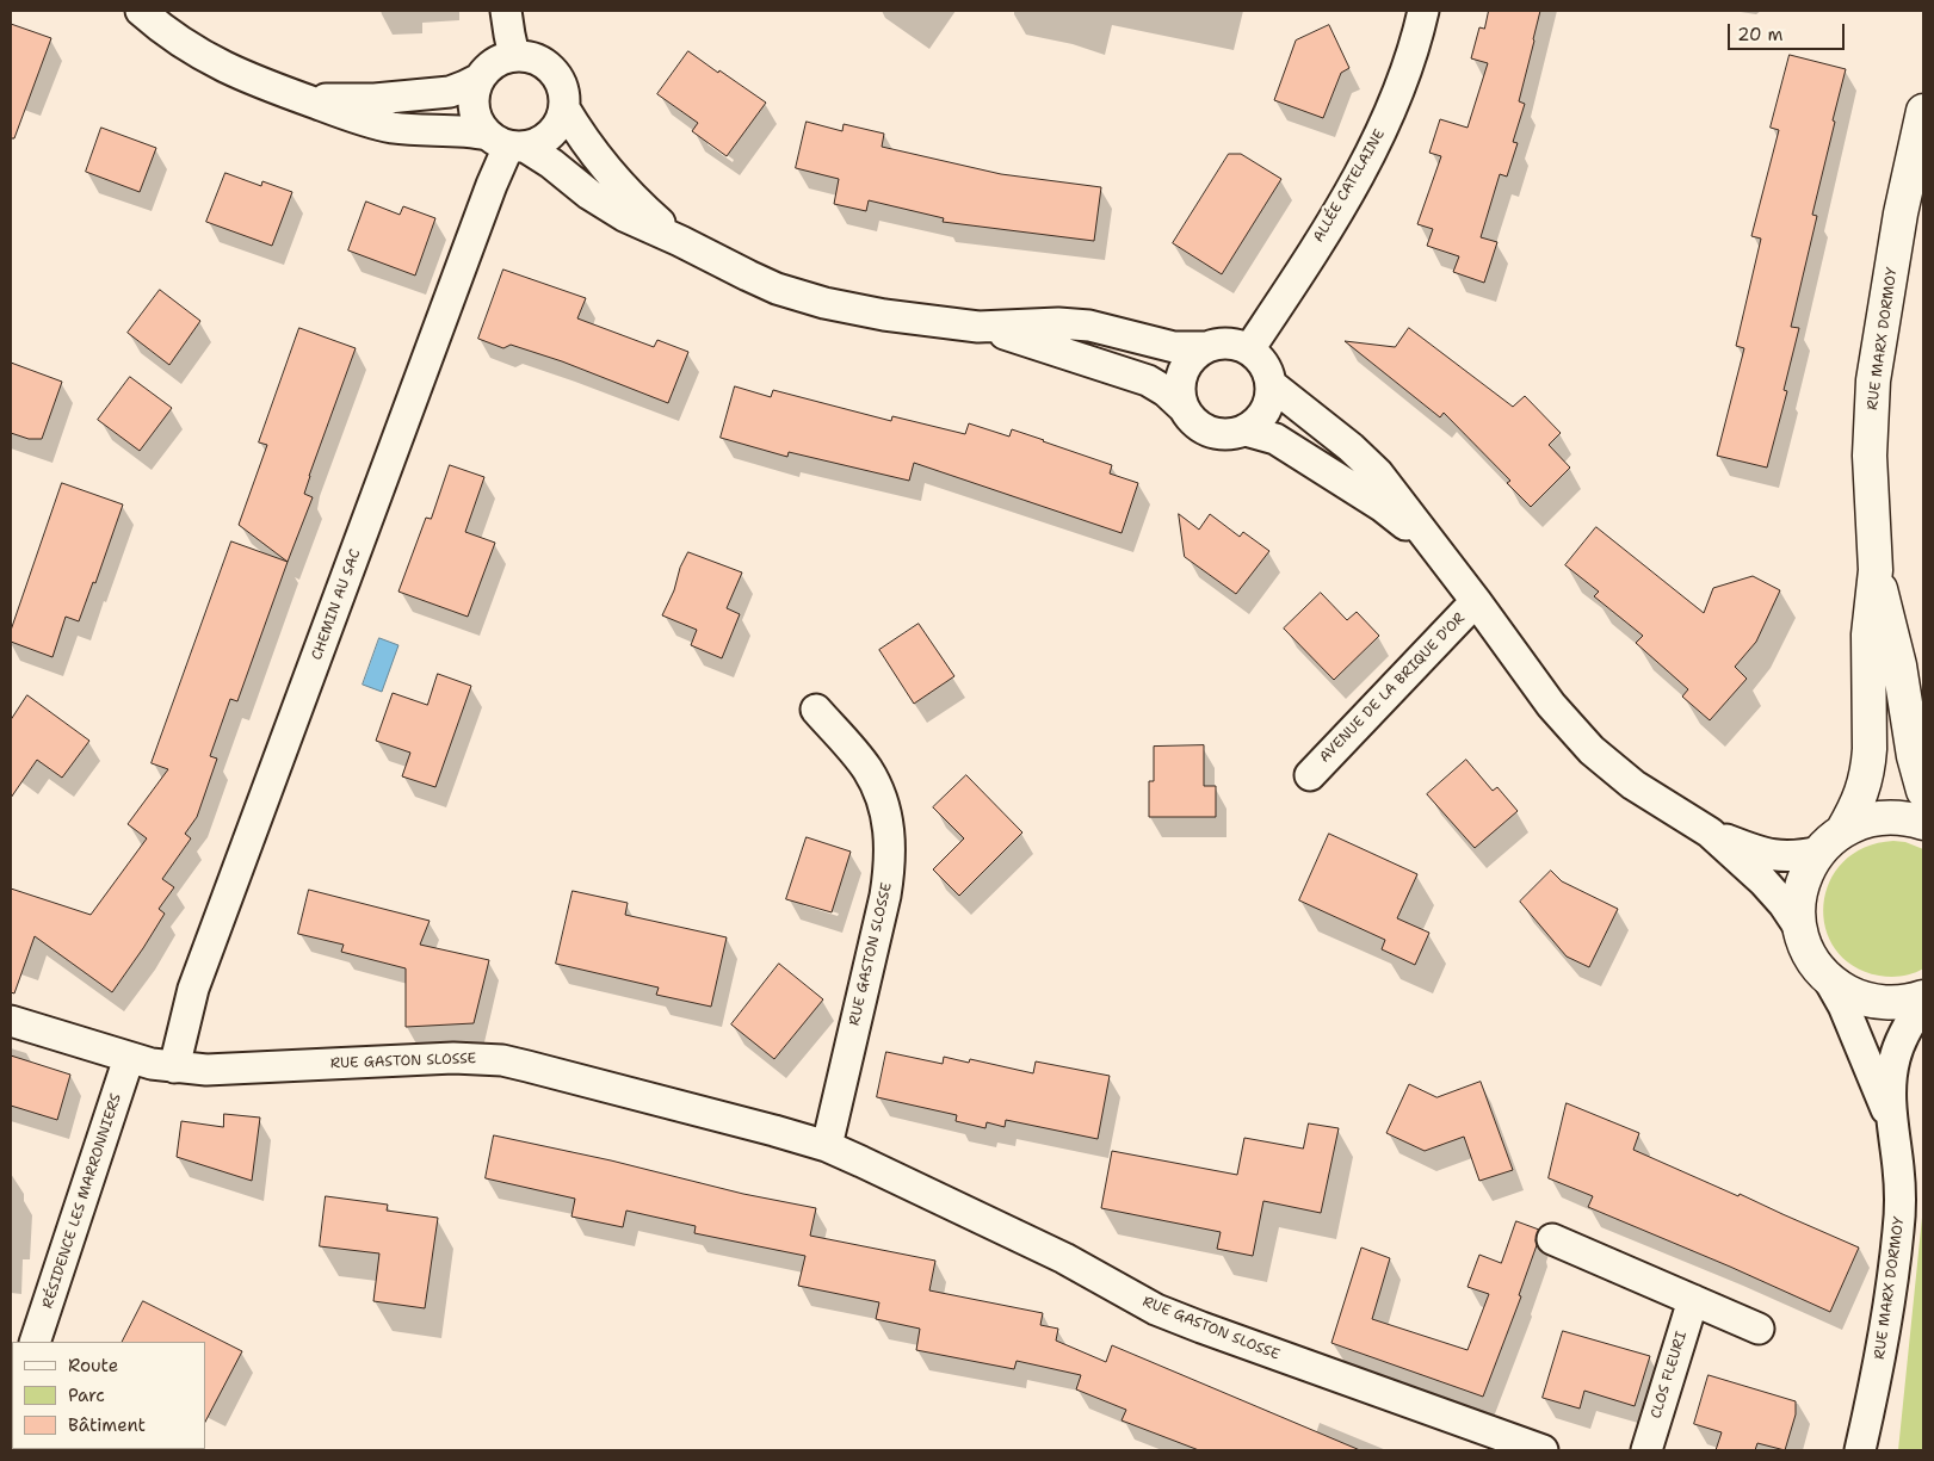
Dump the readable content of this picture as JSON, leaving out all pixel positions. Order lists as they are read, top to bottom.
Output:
{
  "streets": {
    "street": [
      "ALLÉE CATELAINE",
      "RUE MARX DORMOY",
      "CHEMIN AU SAC",
      "AVENUE DE LA BRIQUE D'OR",
      "RUE GASTON SLOSSE",
      "RÉSIDENCE LES MARRONNIERS",
      "CLOS FLEURI"
    ]
  },
  "crossings": [
    ["ALLÉE CATELAINE", "AVENUE DE LA BRIQUE D'OR"],
    ["RUE MARX DORMOY", "AVENUE DE LA BRIQUE D'OR"],
    ["CHEMIN AU SAC", "RUE GASTON SLOSSE"],
    ["RUE GASTON SLOSSE", "RÉSIDENCE LES MARRONNIERS"]
  ],
  "legend": ["Route", "Parc", "Bâtiment"],
  "scale_bar": "20 m"
}
